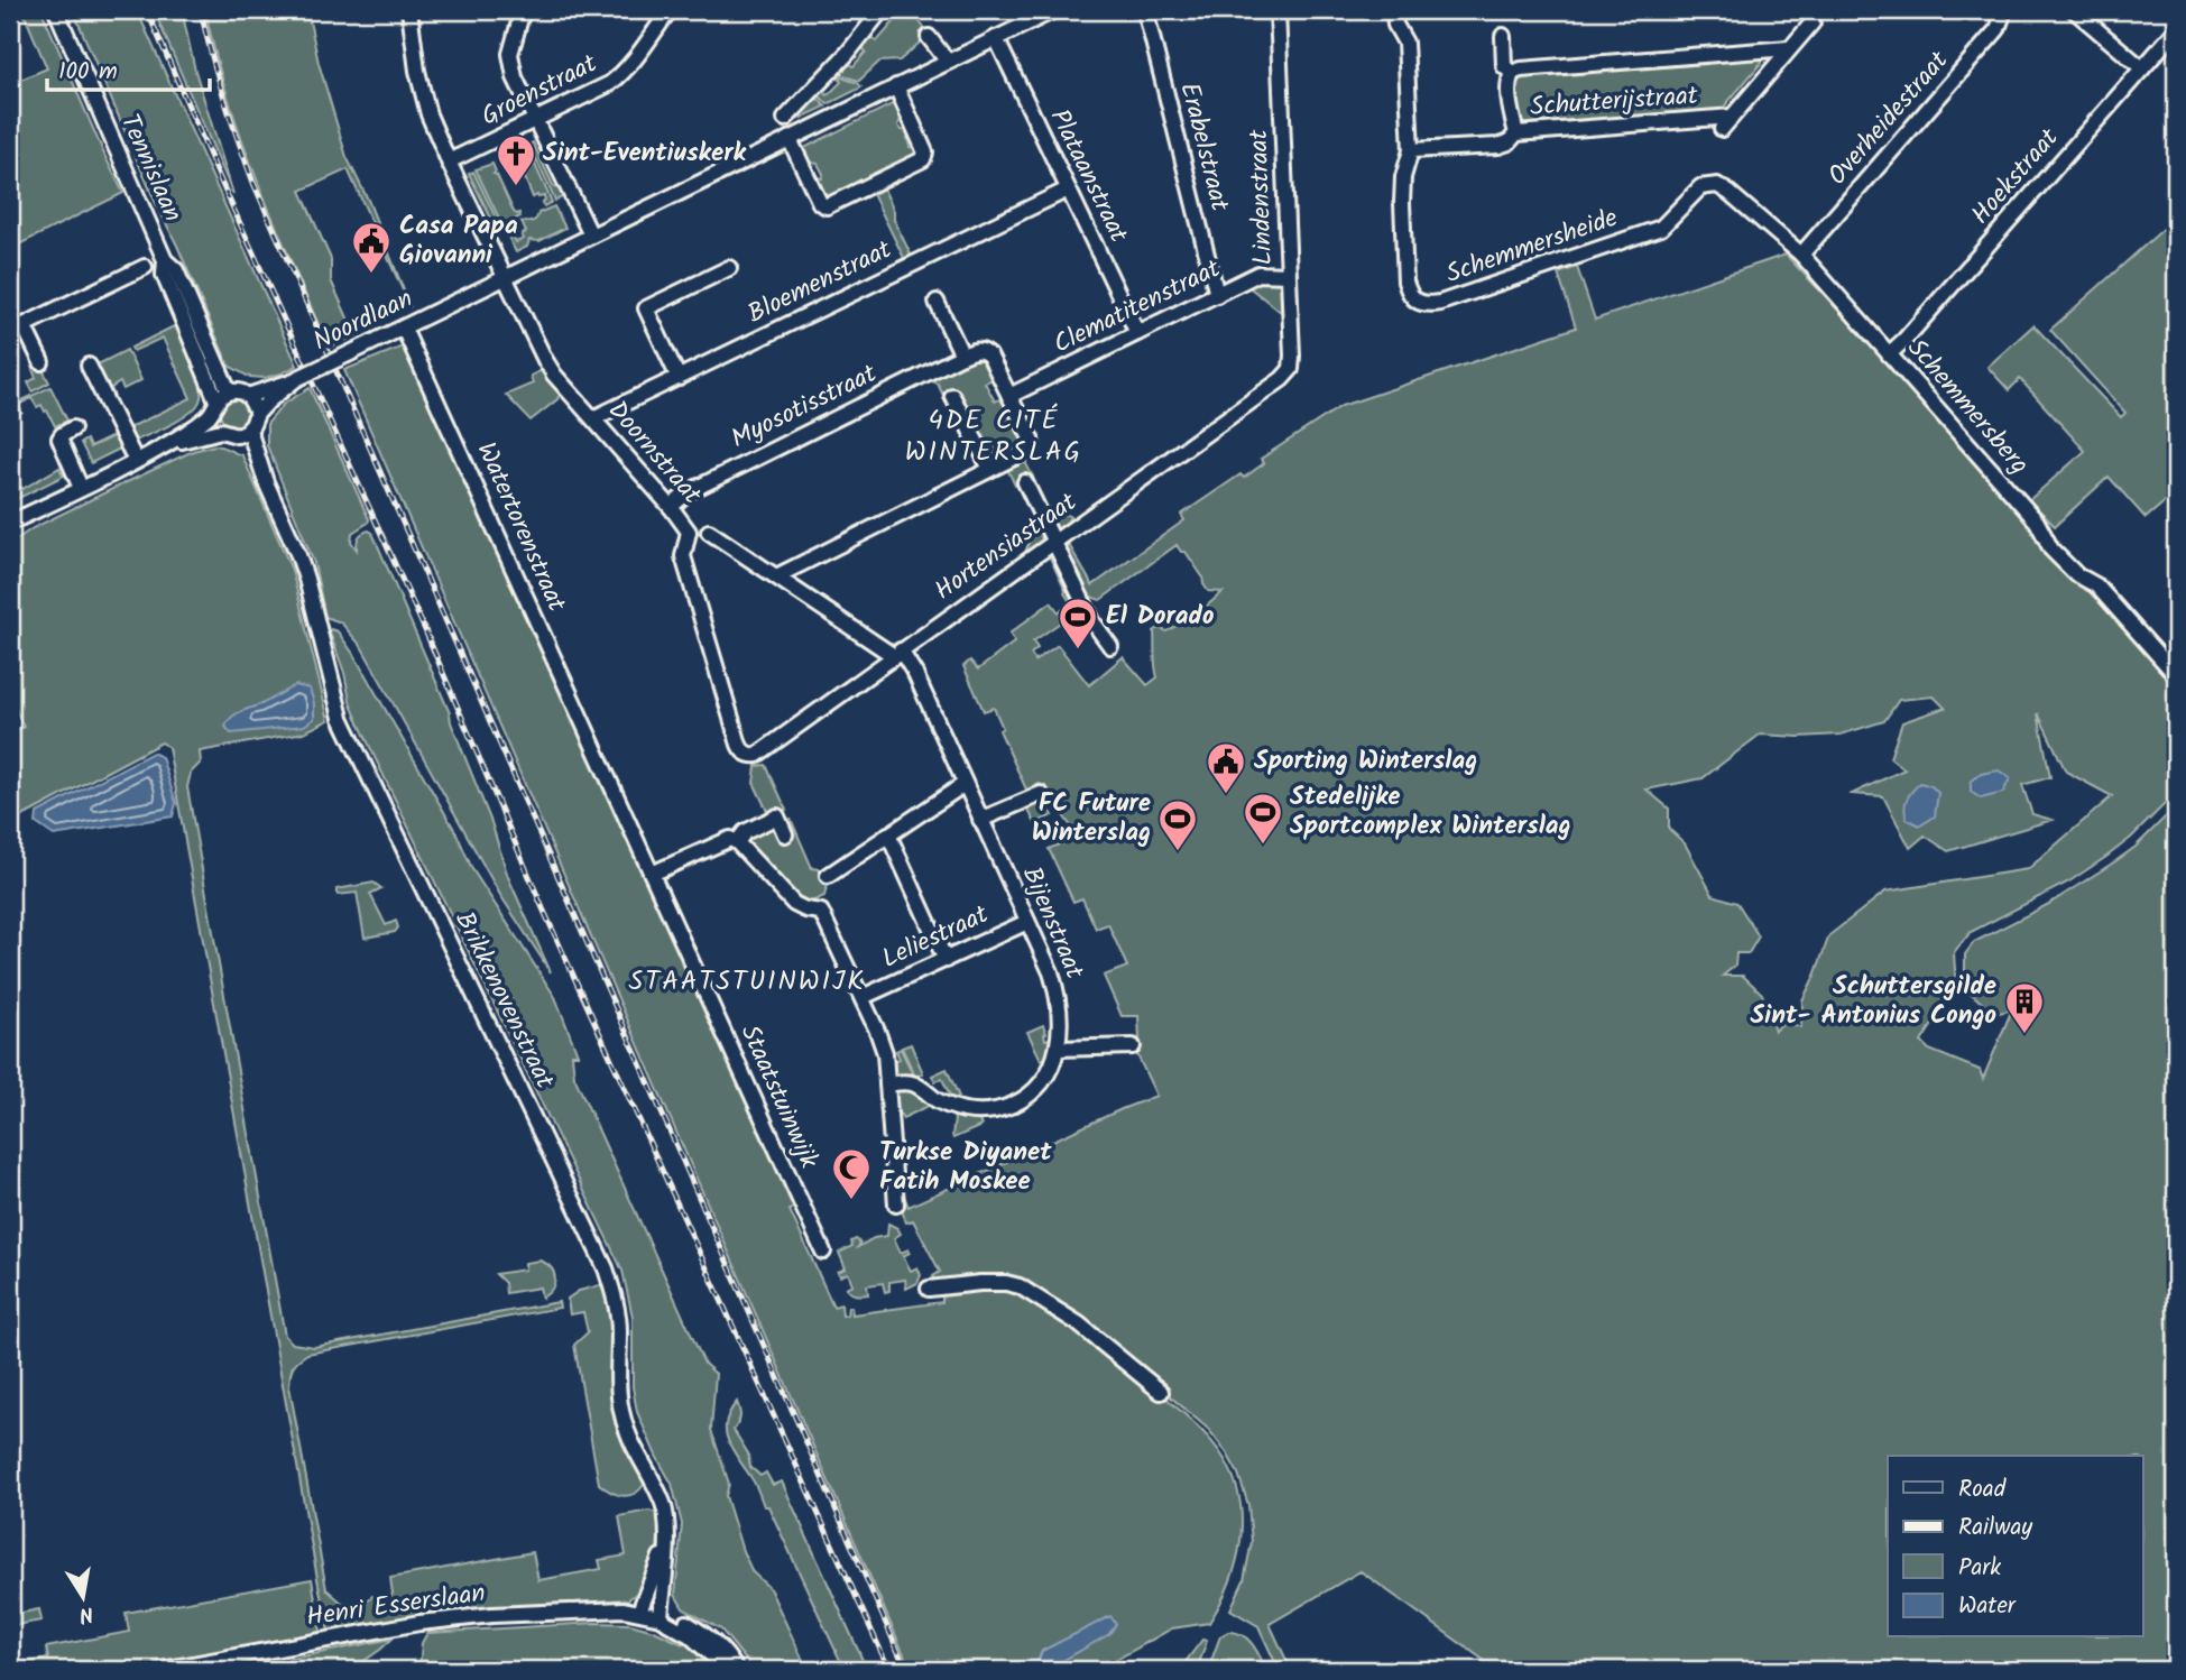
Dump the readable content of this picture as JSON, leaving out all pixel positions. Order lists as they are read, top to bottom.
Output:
{
  "streets": {
    "street": [
      "Groenstraat",
      "Schutterijstraat",
      "Overheidestraat",
      "Erabelstraat",
      "Tennislaan",
      "Plataanstraat",
      "Hoekstraat",
      "Lindenstraat",
      "Schemmersheide",
      "Bloemenstraat",
      "Clematitenstraat",
      "Noordlaan",
      "Myosotisstraat",
      "Schemmersberg",
      "Doornstraat",
      "Watertorenstraat",
      "Hortensiastraat",
      "Bijenstraat",
      "Leliestraat",
      "Brikkenovenstraat",
      "Staatstuinwijk",
      "Henri Esserslaan"
    ]
  },
  "crossings": [
    ["Groenstraat", "Doornstraat"],
    ["Schutterijstraat", "Schemmersheide"],
    ["Overheidestraat", "Schemmersberg"],
    ["Erabelstraat", "Clematitenstraat"],
    ["Tennislaan", "Noordlaan"],
    ["Tennislaan", "Brikkenovenstraat"],
    ["Plataanstraat", "Bloemenstraat"],
    ["Plataanstraat", "Clematitenstraat"],
    ["Plataanstraat", "Noordlaan"],
    ["Hoekstraat", "Schemmersberg"],
    ["Lindenstraat", "Clematitenstraat"],
    ["Lindenstraat", "Hortensiastraat"],
    ["Schemmersheide", "Schemmersberg"],
    ["Bloemenstraat", "Doornstraat"],
    ["Noordlaan", "Doornstraat"],
    ["Noordlaan", "Watertorenstraat"],
    ["Noordlaan", "Brikkenovenstraat"],
    ["Myosotisstraat", "Doornstraat"],
    ["Doornstraat", "Hortensiastraat"],
    ["Watertorenstraat", "Staatstuinwijk"],
    ["Hortensiastraat", "Bijenstraat"],
    ["Bijenstraat", "Leliestraat"],
    ["Brikkenovenstraat", "Henri Esserslaan"]
  ],
  "districts": ["4DE CITÉ WINTERSLAG", "STAATSTUINWIJK"],
  "places": {
    "church": ["Sint-Eventiuskerk"],
    "public building": ["Casa Papa Giovanni", "Sporting Winterslag"],
    "sports": ["El Dorado", "Stedelijke Sportcomplex Winterslag", "FC Future Winterslag"],
    "building": ["Schuttersgilde Sint- Antonius Congo"],
    "mosque": ["Turkse Diyanet Fatih Moskee"]
  },
  "legend": [
    "Road",
    "Railway",
    "Park",
    "Water"
  ],
  "scale_bar": "100 m",
  "north": "bottom"
}
